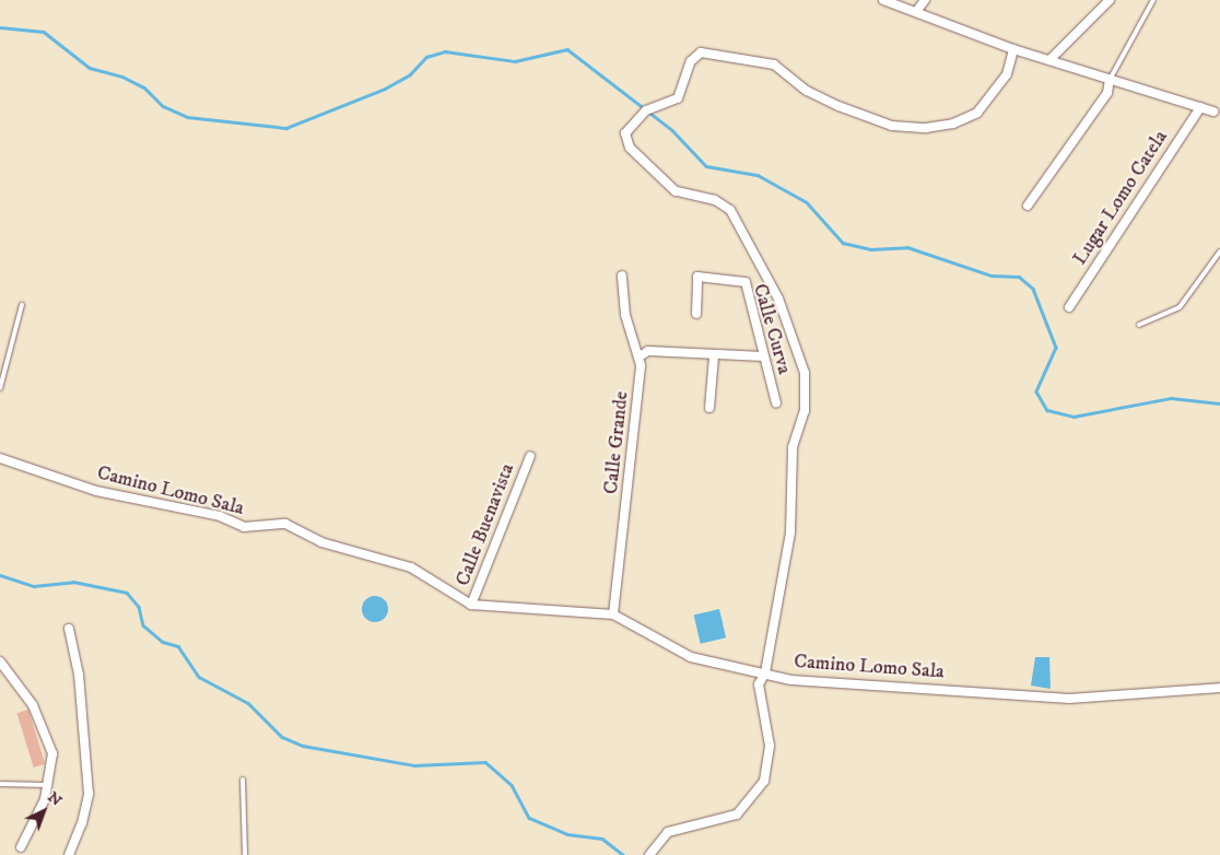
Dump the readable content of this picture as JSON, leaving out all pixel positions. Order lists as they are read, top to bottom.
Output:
{
  "streets": {
    "street": [
      "Lugar Lomo Catela",
      "Calle Curva",
      "Calle Grande",
      "Camino Lomo Sala",
      "Calle Buenavista"
    ]
  },
  "crossings": [
    ["Calle Grande", "Camino Lomo Sala"],
    ["Camino Lomo Sala", "Calle Buenavista"]
  ],
  "north": "top right"
}
